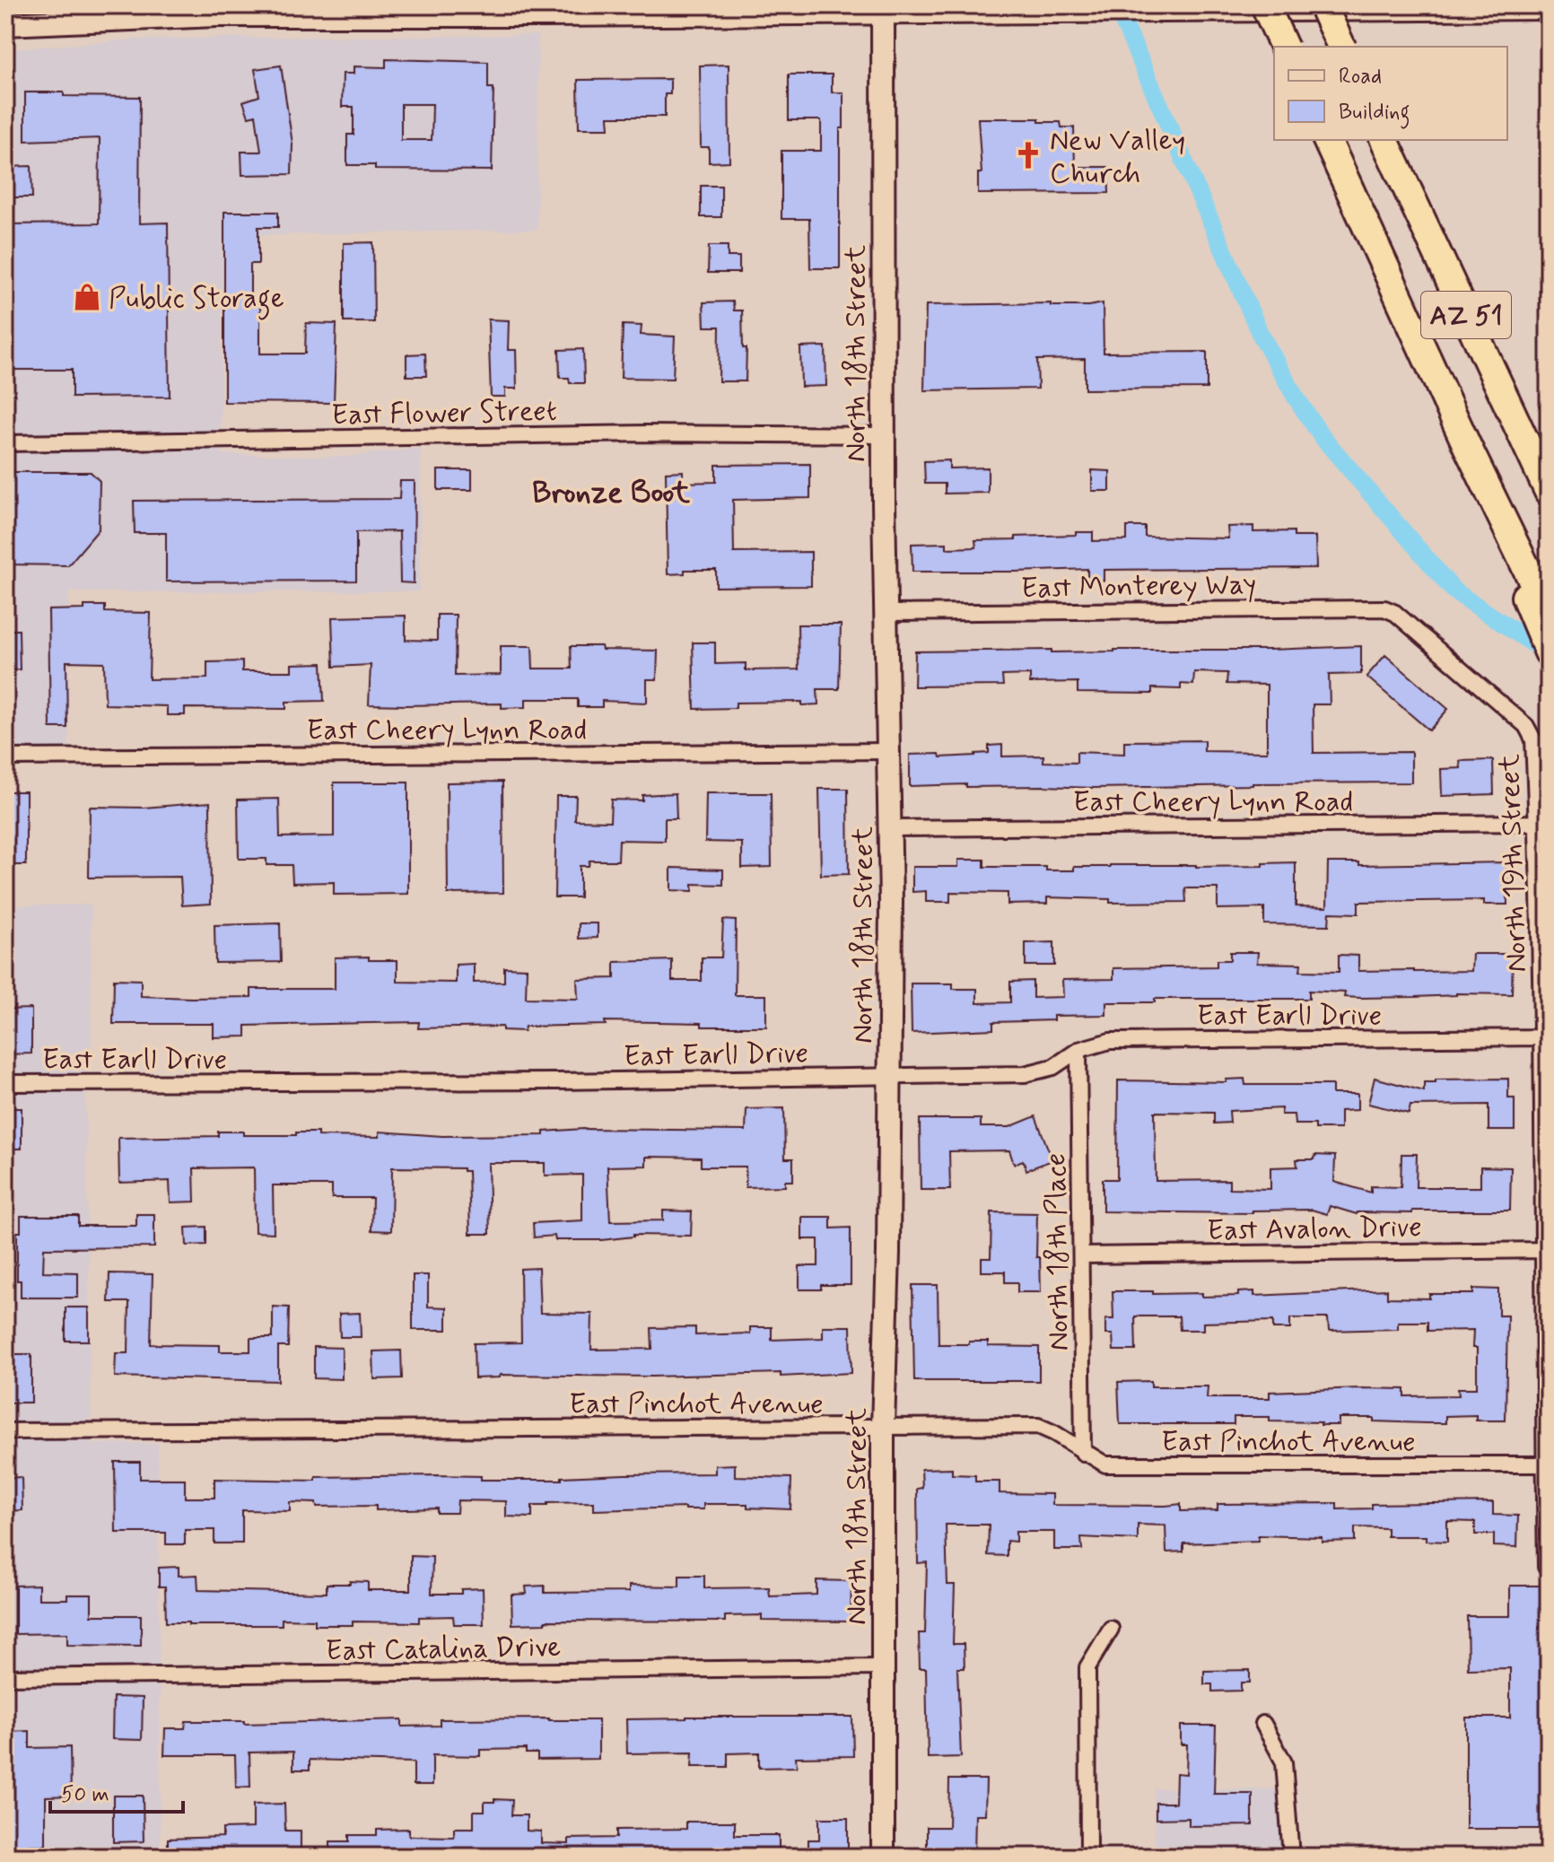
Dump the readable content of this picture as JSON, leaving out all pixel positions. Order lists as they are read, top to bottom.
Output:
{
  "streets": {
    "highway": ["AZ 51"],
    "street": [
      "North 18th Street",
      "East Flower Street",
      "East Monterey Way",
      "East Cheery Lynn Road",
      "North 19th Street",
      "East Earll Drive",
      "East Avalon Drive",
      "North 18th Place",
      "East Pinchot Avenue",
      "East Catalina Drive"
    ]
  },
  "crossings": [
    ["North 18th Street", "East Flower Street"],
    ["North 18th Street", "East Monterey Way"],
    ["North 18th Street", "East Cheery Lynn Road"],
    ["North 18th Street", "East Earll Drive"],
    ["North 18th Street", "East Pinchot Avenue"],
    ["North 18th Street", "East Catalina Drive"],
    ["East Monterey Way", "North 19th Street"],
    ["East Cheery Lynn Road", "North 19th Street"],
    ["North 19th Street", "East Earll Drive"],
    ["North 19th Street", "East Avalon Drive"],
    ["North 19th Street", "East Pinchot Avenue"],
    ["East Earll Drive", "North 18th Place"],
    ["East Avalon Drive", "North 18th Place"],
    ["North 18th Place", "East Pinchot Avenue"]
  ],
  "districts": ["Bronze Boot"],
  "places": {
    "church": ["New Valley Church"],
    "shop": ["Public Storage"]
  },
  "legend": ["Road", "Building"],
  "scale_bar": "50 m"
}
